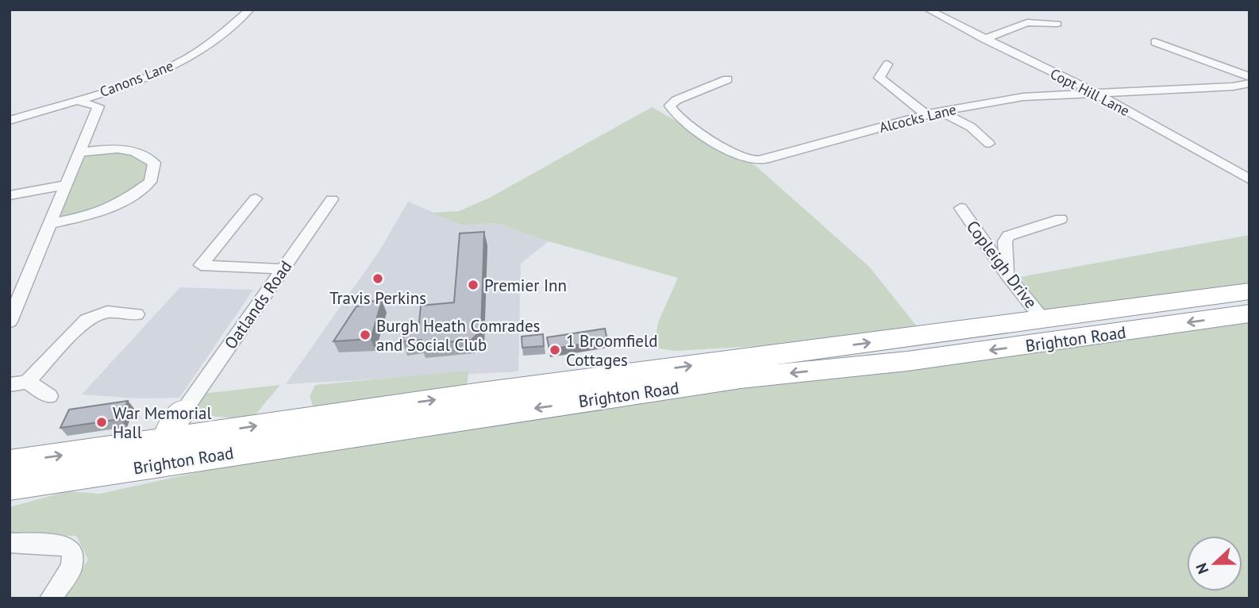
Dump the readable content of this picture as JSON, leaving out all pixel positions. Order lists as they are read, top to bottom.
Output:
{
  "streets": {
    "highway": ["Brighton Road"],
    "street": [
      "Canons Lane",
      "Copt Hill Lane",
      "Alcocks Lane",
      "Copleigh Drive",
      "Oatlands Road"
    ]
  },
  "crossings": [
    ["Copt Hill Lane", "Alcocks Lane"],
    ["Copleigh Drive", "Brighton Road"]
  ],
  "places": [
    "Travis Perkins",
    "Premier Inn",
    "Burgh Heath Comrades and Social Club",
    "1 Broomfield Cottages",
    "War Memorial Hall"
  ],
  "north": "left"
}
